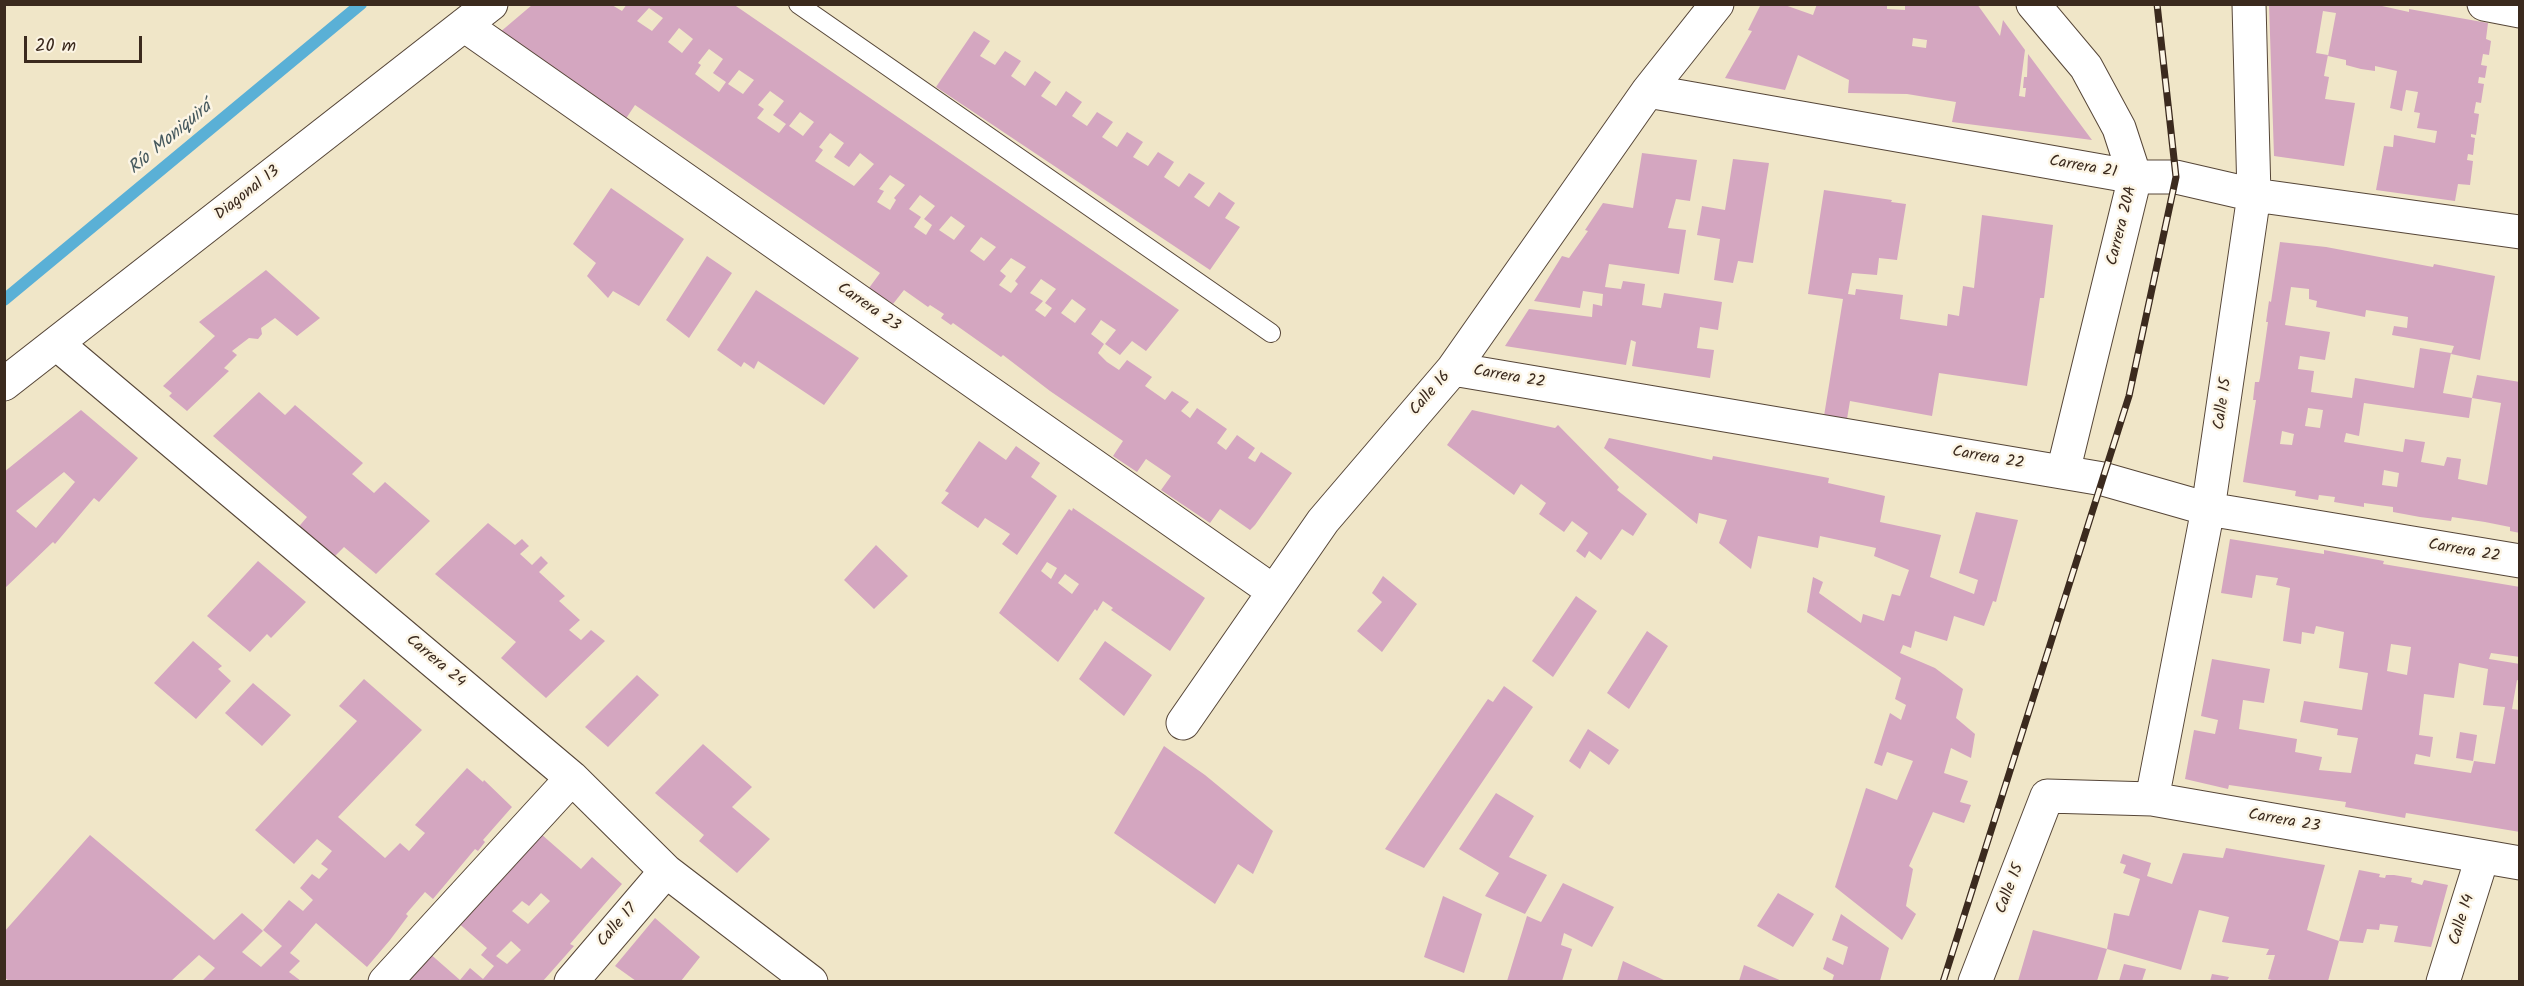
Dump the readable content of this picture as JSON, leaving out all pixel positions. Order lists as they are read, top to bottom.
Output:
{
  "streets": {
    "street": [
      "Carrera 21",
      "Diagonal 13",
      "Carrera 20A",
      "Carrera 23",
      "Carrera 22",
      "Calle 16",
      "Calle 15",
      "Carrera 24",
      "Calle 14",
      "Calle 17"
    ]
  },
  "crossings": [
    ["Carrera 21", "Carrera 20A"],
    ["Carrera 21", "Calle 16"],
    ["Carrera 21", "Calle 15"],
    ["Diagonal 13", "Carrera 23"],
    ["Diagonal 13", "Carrera 24"],
    ["Carrera 20A", "Carrera 22"],
    ["Carrera 23", "Calle 16"],
    ["Carrera 23", "Calle 15"],
    ["Carrera 23", "Calle 14"],
    ["Carrera 22", "Calle 16"],
    ["Carrera 22", "Calle 15"],
    ["Carrera 24", "Calle 17"]
  ],
  "water": ["Río Moniquirá"],
  "scale_bar": "20 m"
}
